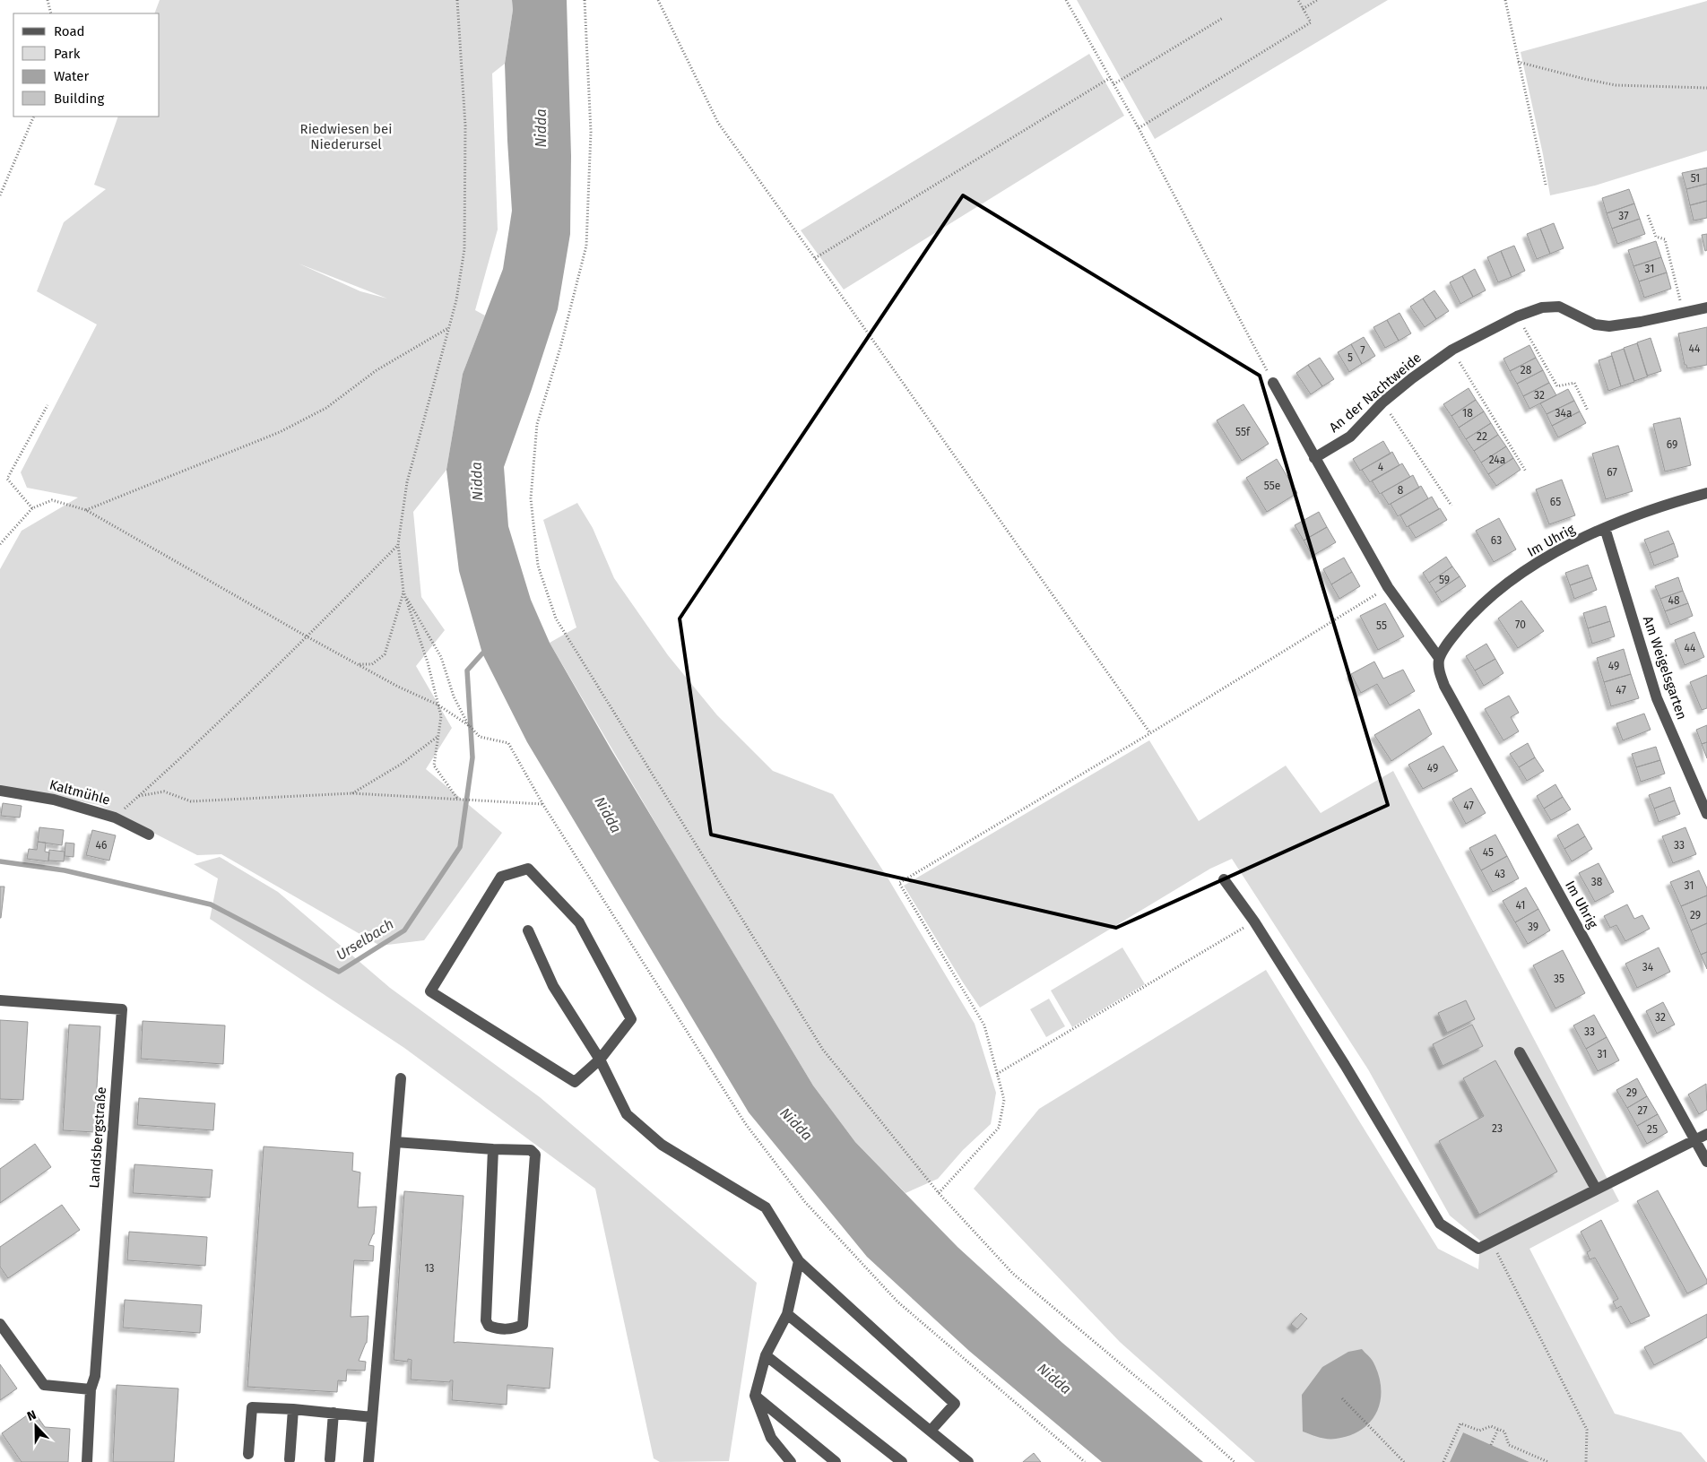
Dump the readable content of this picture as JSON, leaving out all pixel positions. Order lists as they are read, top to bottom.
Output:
{
  "streets": {
    "street": [
      "An der Nachtweide",
      "Im Uhrig",
      "Am Weigelsgarten",
      "Kaltmühle",
      "Landsbergstraße"
    ]
  },
  "crossings": [
    ["An der Nachtweide", "Im Uhrig"],
    ["Im Uhrig", "Am Weigelsgarten"]
  ],
  "water": ["Nidda", "Urselbach"],
  "parks": ["Riedwiesen bei Niederursel"],
  "house_numbers": [
    "51",
    "37",
    "31",
    "44",
    "7",
    "5",
    "28",
    "32",
    "18",
    "34a",
    "55f",
    "22",
    "69",
    "24a",
    "4",
    "67",
    "55e",
    "8",
    "65",
    "63",
    "59",
    "48",
    "70",
    "55",
    "44",
    "49",
    "47",
    "49",
    "47",
    "46",
    "33",
    "45",
    "43",
    "38",
    "31",
    "41",
    "29",
    "39",
    "34",
    "35",
    "32",
    "33",
    "31",
    "29",
    "27",
    "23",
    "25",
    "13"
  ],
  "legend": [
    "Road",
    "Park",
    "Water",
    "Building"
  ],
  "north": "top"
}
